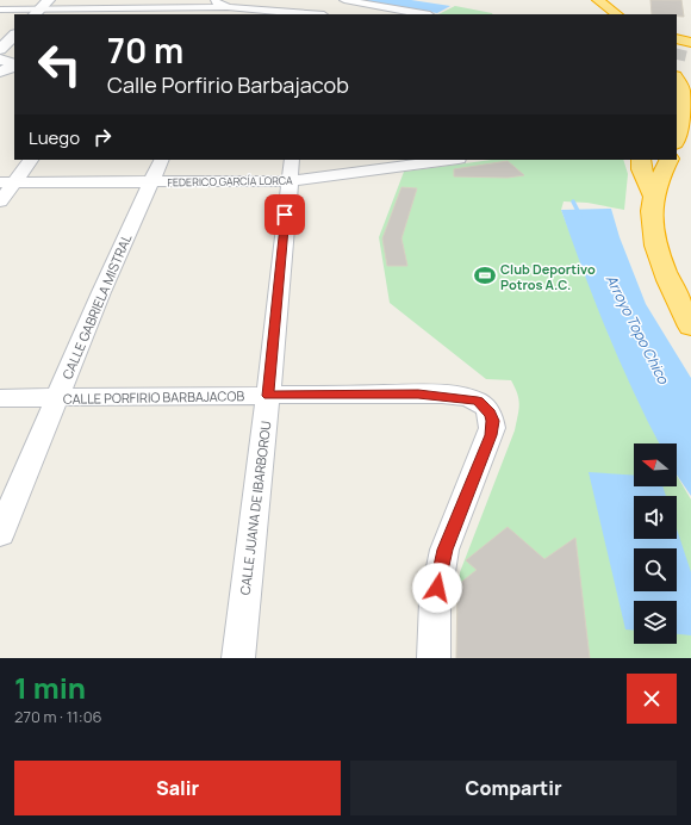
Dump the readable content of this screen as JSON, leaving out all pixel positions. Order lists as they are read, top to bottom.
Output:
{
  "streets": {
    "street": [
      "FEDERICO GARCÍA LORCA",
      "CALLE GABRIELA MISTRAL",
      "CALLE PORFIRIO BARBAJACOB",
      "CALLE JUANA DE IBARBOROU"
    ]
  },
  "crossings": [
    ["FEDERICO GARCÍA LORCA", "CALLE GABRIELA MISTRAL"],
    ["FEDERICO GARCÍA LORCA", "CALLE JUANA DE IBARBOROU"],
    ["CALLE GABRIELA MISTRAL", "CALLE PORFIRIO BARBAJACOB"],
    ["CALLE PORFIRIO BARBAJACOB", "CALLE JUANA DE IBARBOROU"]
  ],
  "water": ["Arroyo Topo Chico"],
  "places": {
    "sports": ["Club Deportivo Potros A.C."]
  },
  "north": "left",
  "page": {
    "turn": ["70 m", "Calle Porfirio Barbajacob"],
    "then": "Luego",
    "heading": ["1 min", "270 m · 11:06"],
    "buttons": ["Salir", "Compartir"]
  }
}
